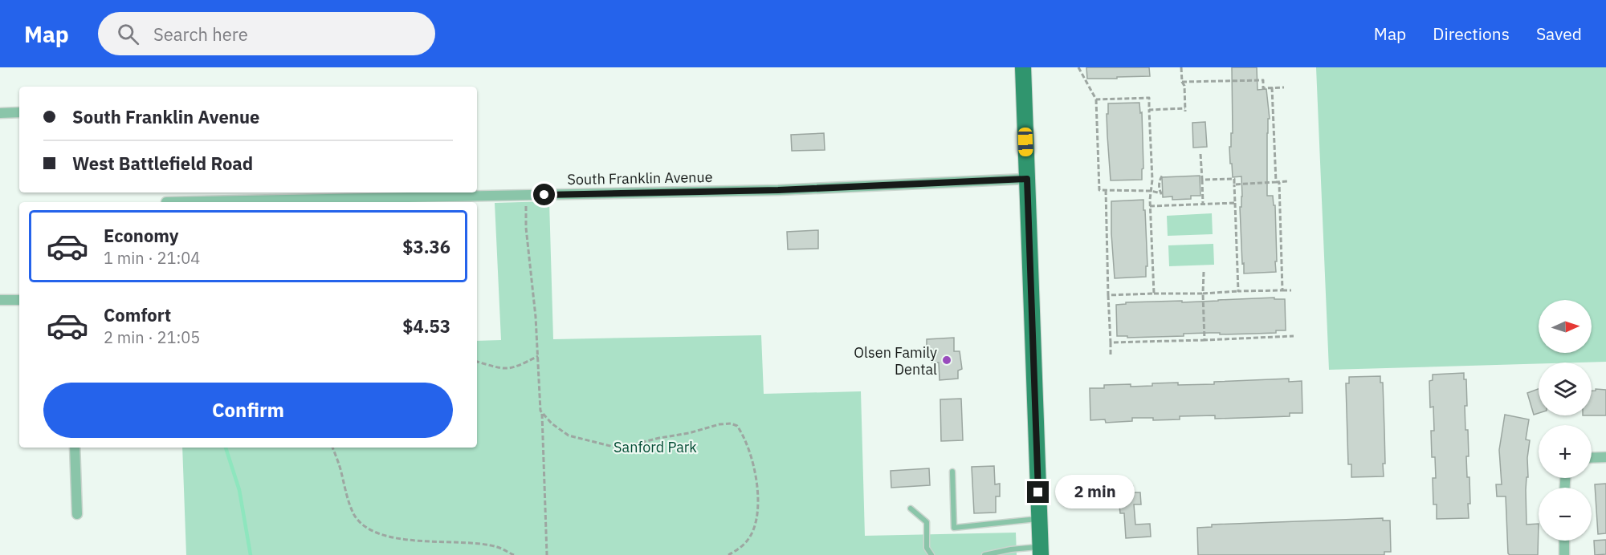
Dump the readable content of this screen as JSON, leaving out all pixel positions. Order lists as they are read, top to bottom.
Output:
{
  "streets": {
    "street": ["South Franklin Avenue"]
  },
  "parks": ["Sanford Park"],
  "places": ["Olsen Family Dental"],
  "north": "right",
  "page": {
    "header": "Map",
    "search": "Search here",
    "nav": ["Map", "Directions", "Saved"],
    "banner": ["South Franklin Avenue", "West Battlefield Road"],
    "list": [
      {
        "name": "Economy",
        "note": "1 min · 21:04",
        "value": "$3.36"
      },
      {
        "name": "Comfort",
        "note": "2 min · 21:05",
        "value": "$4.53"
      }
    ],
    "map_buttons": ["+", "−"],
    "buttons": "Confirm",
    "bubble": "2 min"
  }
}
